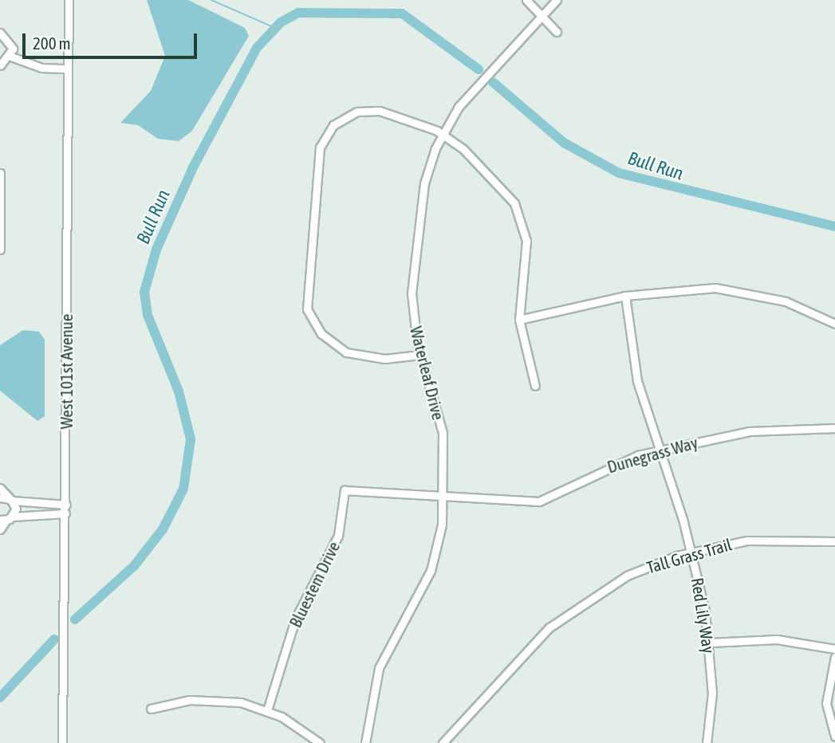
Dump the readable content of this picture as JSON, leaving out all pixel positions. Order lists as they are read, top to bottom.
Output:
{
  "streets": {
    "street": [
      "West 101st Avenue",
      "Waterleaf Drive",
      "Dunegrass Way",
      "Tall Grass Trail",
      "Bluestem Drive",
      "Red Lily Way"
    ]
  },
  "crossings": [
    ["Waterleaf Drive", "Dunegrass Way"],
    ["Dunegrass Way", "Bluestem Drive"],
    ["Dunegrass Way", "Red Lily Way"],
    ["Tall Grass Trail", "Red Lily Way"]
  ],
  "water": ["Bull Run"],
  "scale_bar": "200 m"
}
